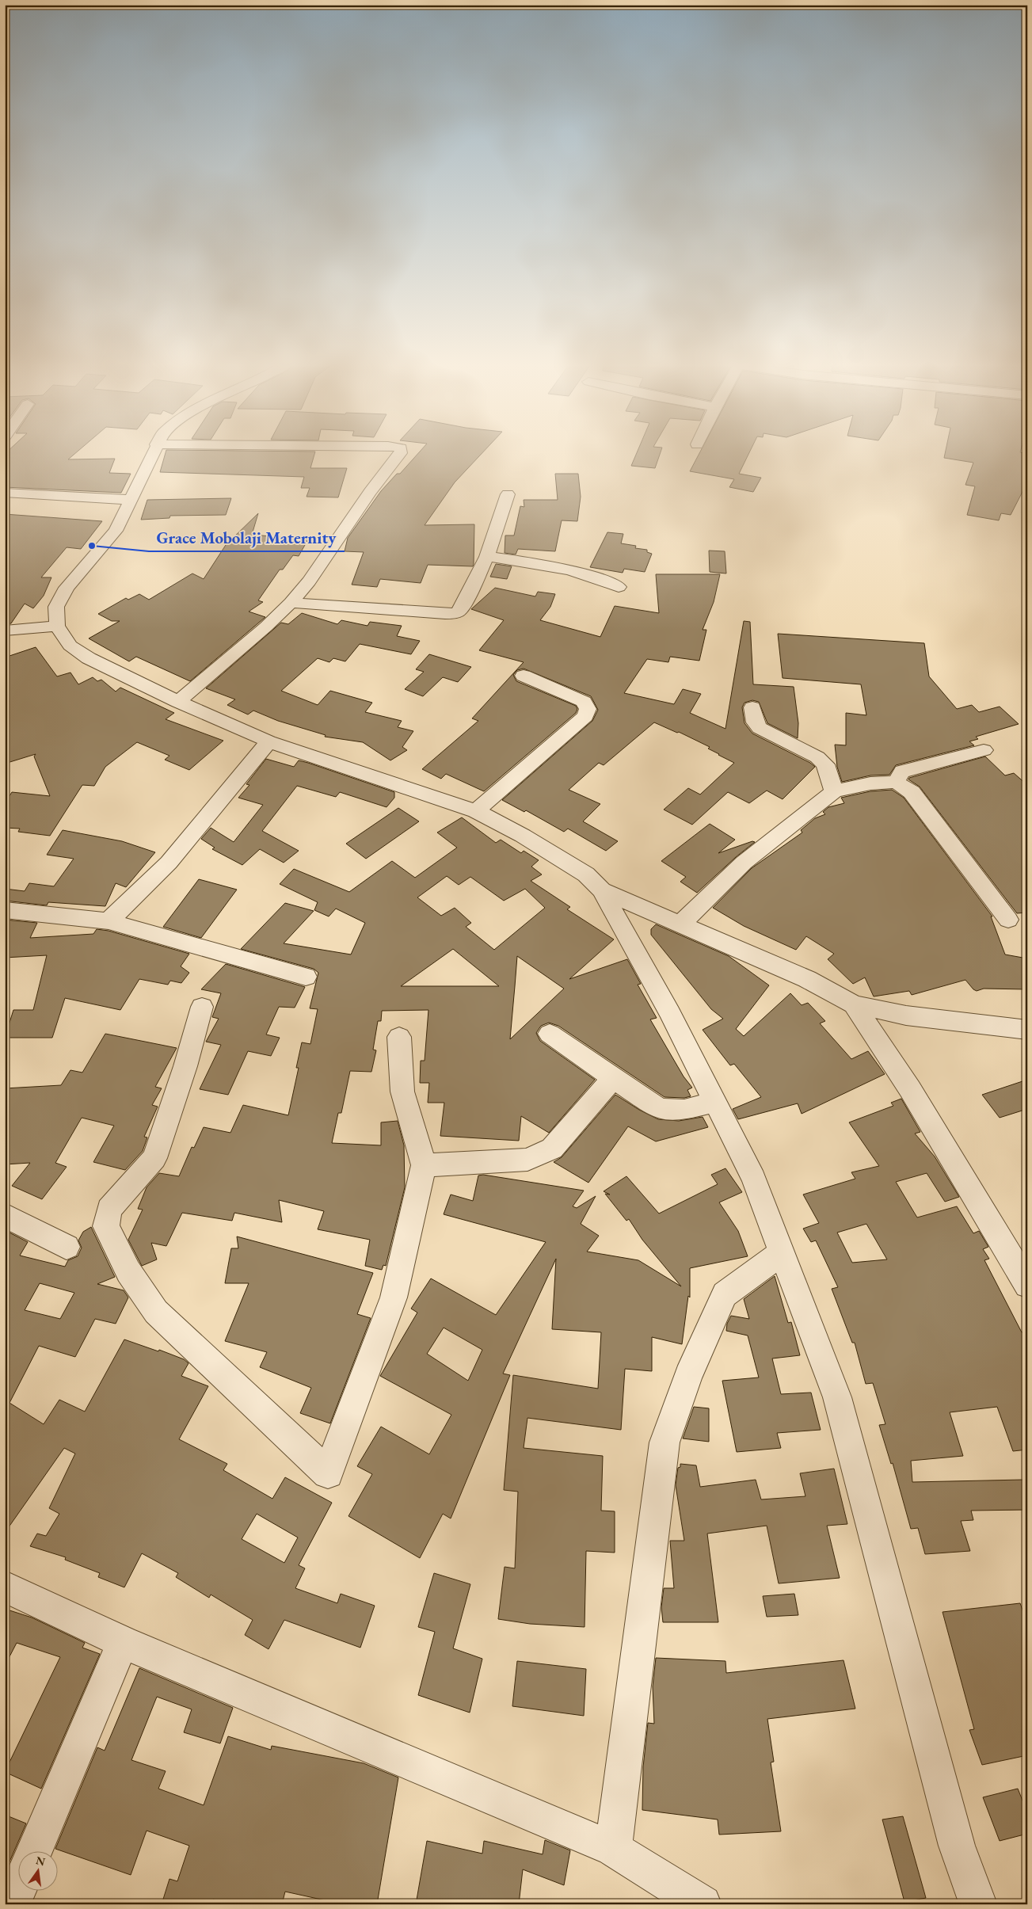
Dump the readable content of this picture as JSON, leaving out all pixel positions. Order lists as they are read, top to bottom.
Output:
{
  "places": ["Grace Mobolaji Maternity"],
  "north": "top"
}
